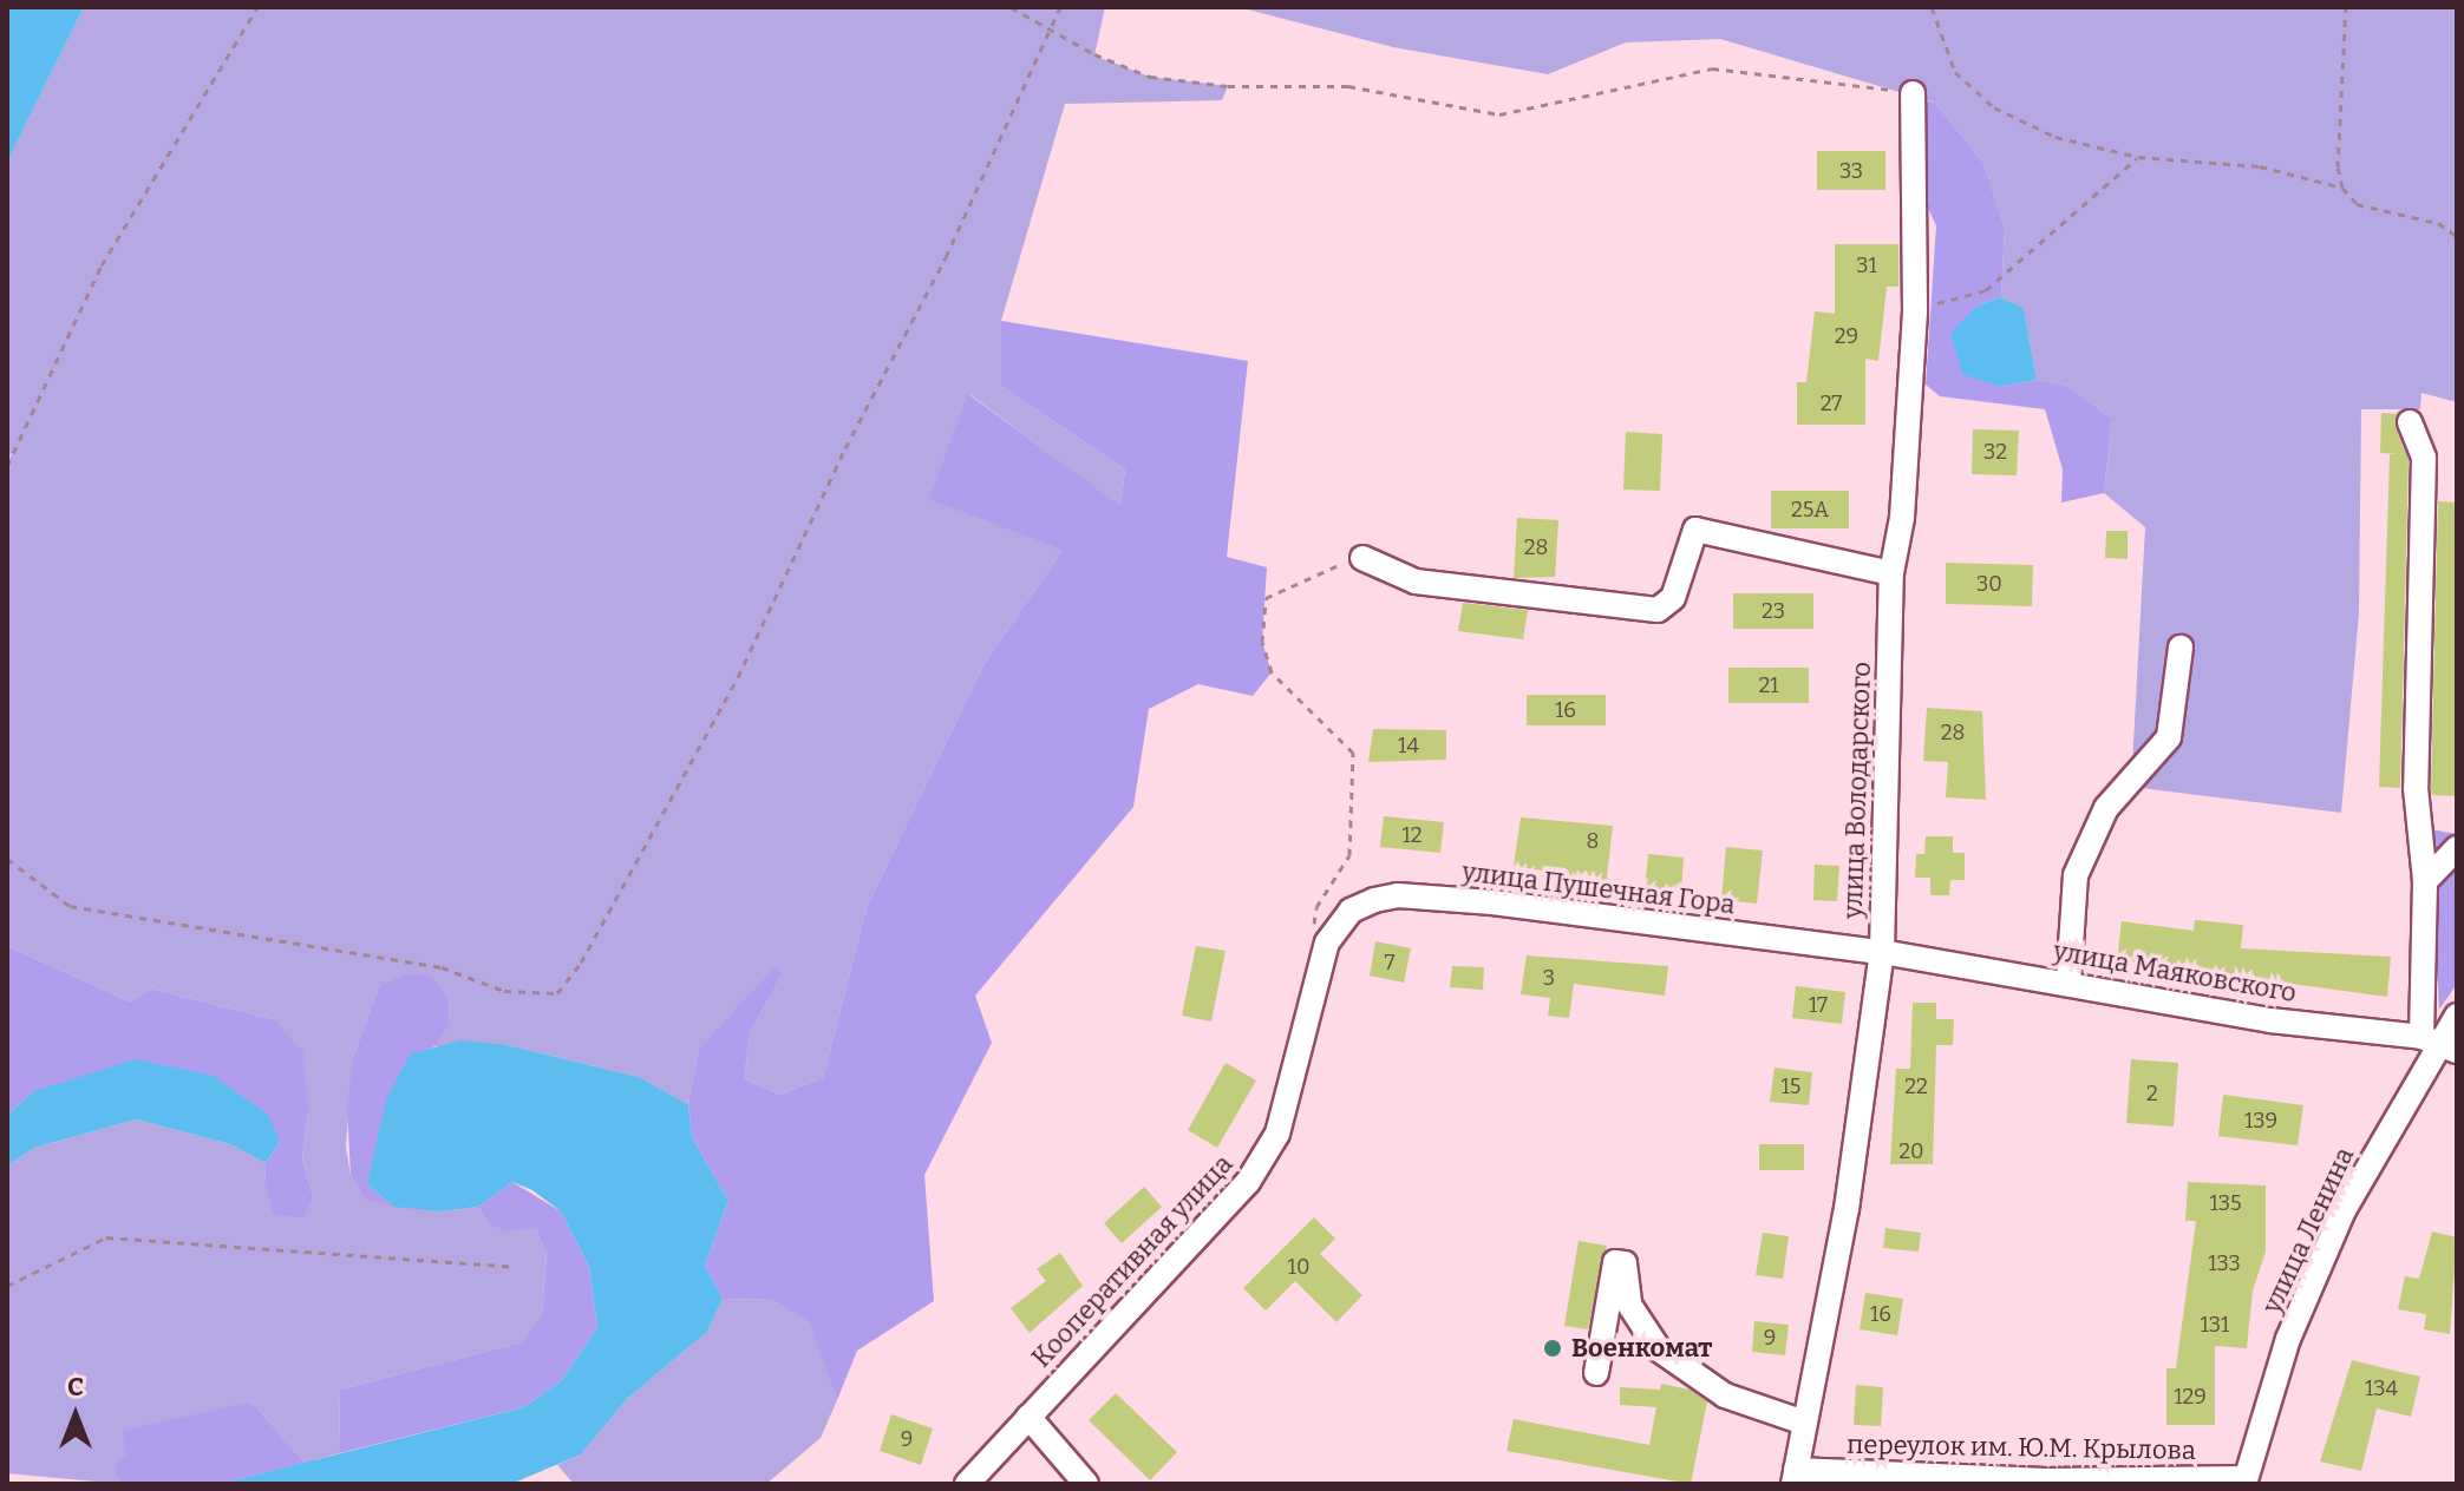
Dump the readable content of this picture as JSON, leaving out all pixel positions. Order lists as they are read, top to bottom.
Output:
{
  "streets": {
    "street": [
      "улица Володарского",
      "улица Пушечная Гора",
      "улица Маяковского",
      "улица Ленина",
      "Кооперативная улица",
      "переулок им. Ю.М. Крылова"
    ]
  },
  "crossings": [
    ["улица Володарского", "улица Пушечная Гора"],
    ["улица Володарского", "улица Маяковского"],
    ["улица Володарского", "переулок им. Ю.М. Крылова"],
    ["улица Пушечная Гора", "улица Маяковского"],
    ["улица Пушечная Гора", "Кооперативная улица"],
    ["улица Маяковского", "улица Ленина"],
    ["улица Ленина", "переулок им. Ю.М. Крылова"]
  ],
  "places": ["Военкомат"],
  "house_numbers": [
    "33",
    "31",
    "29",
    "27",
    "32",
    "25А",
    "28",
    "30",
    "23",
    "21",
    "16",
    "28",
    "14",
    "12",
    "8",
    "7",
    "3",
    "17",
    "15",
    "22",
    "2",
    "139",
    "20",
    "135",
    "133",
    "10",
    "16",
    "131",
    "9",
    "134",
    "129",
    "9"
  ],
  "north": "top"
}
